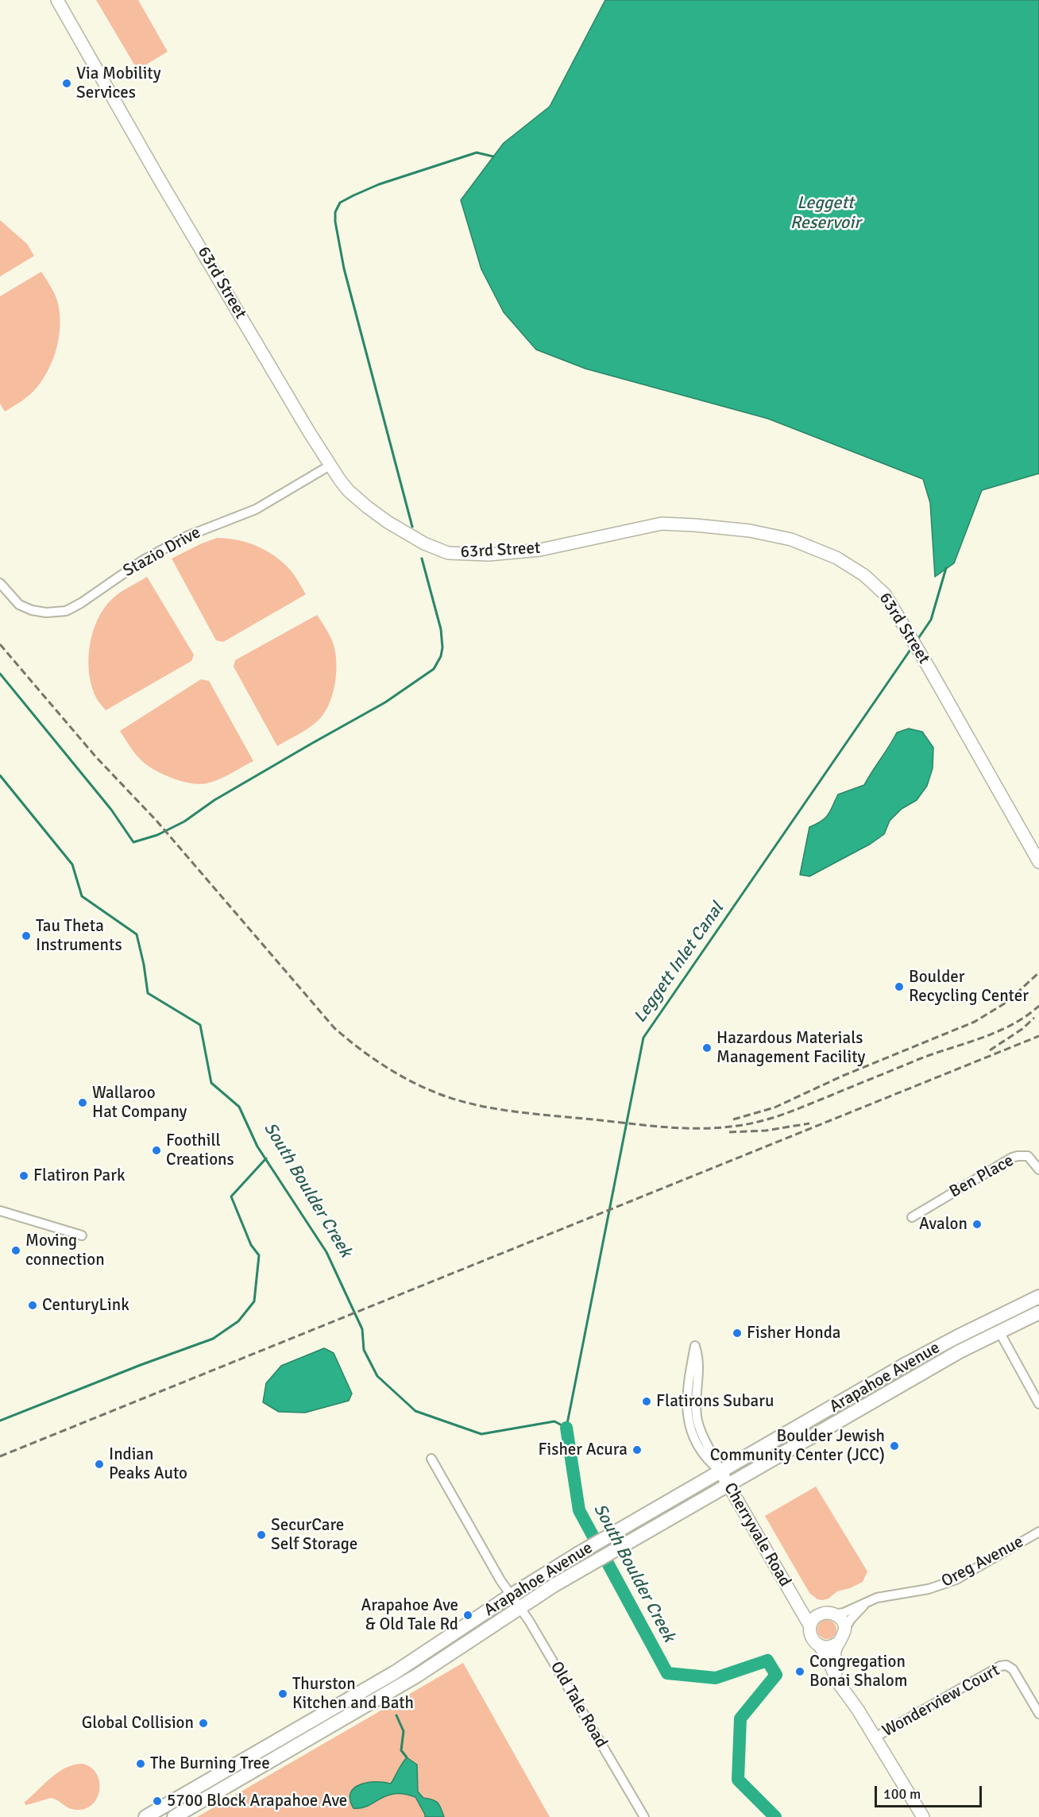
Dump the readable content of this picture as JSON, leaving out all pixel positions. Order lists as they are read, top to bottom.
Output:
{
  "streets": {
    "main road": ["Arapahoe Avenue"],
    "street": [
      "63rd Street",
      "Stazio Drive",
      "Ben Place",
      "Cherryvale Road",
      "Oreg Avenue",
      "Wonderview Court",
      "Old Tale Road"
    ]
  },
  "crossings": [
    ["63rd Street", "Stazio Drive"],
    ["Arapahoe Avenue", "Cherryvale Road"],
    ["Arapahoe Avenue", "Old Tale Road"],
    ["Cherryvale Road", "Oreg Avenue"]
  ],
  "water": ["Leggett Reservoir", "Leggett Inlet Canal", "South Boulder Creek"],
  "places": [
    "Via Mobility Services",
    "Tau Theta Instruments",
    "Boulder Recycling Center",
    "Hazardous Materials Management Facility",
    "Wallaroo Hat Company",
    "Foothill Creations",
    "Flatiron Park",
    "Avalon",
    "Moving connection",
    "CenturyLink",
    "Fisher Honda",
    "Flatirons Subaru",
    "Boulder Jewish Community Center (JCC)",
    "Fisher Acura",
    "Indian Peaks Auto",
    "SecurCare Self Storage",
    "Arapahoe Ave & Old Tale Rd",
    "Congregation Bonai Shalom",
    "Thurston Kitchen and Bath",
    "Global Collision",
    "The Burning Tree",
    "5700 Block Arapahoe Ave"
  ],
  "scale_bar": "100 m"
}
